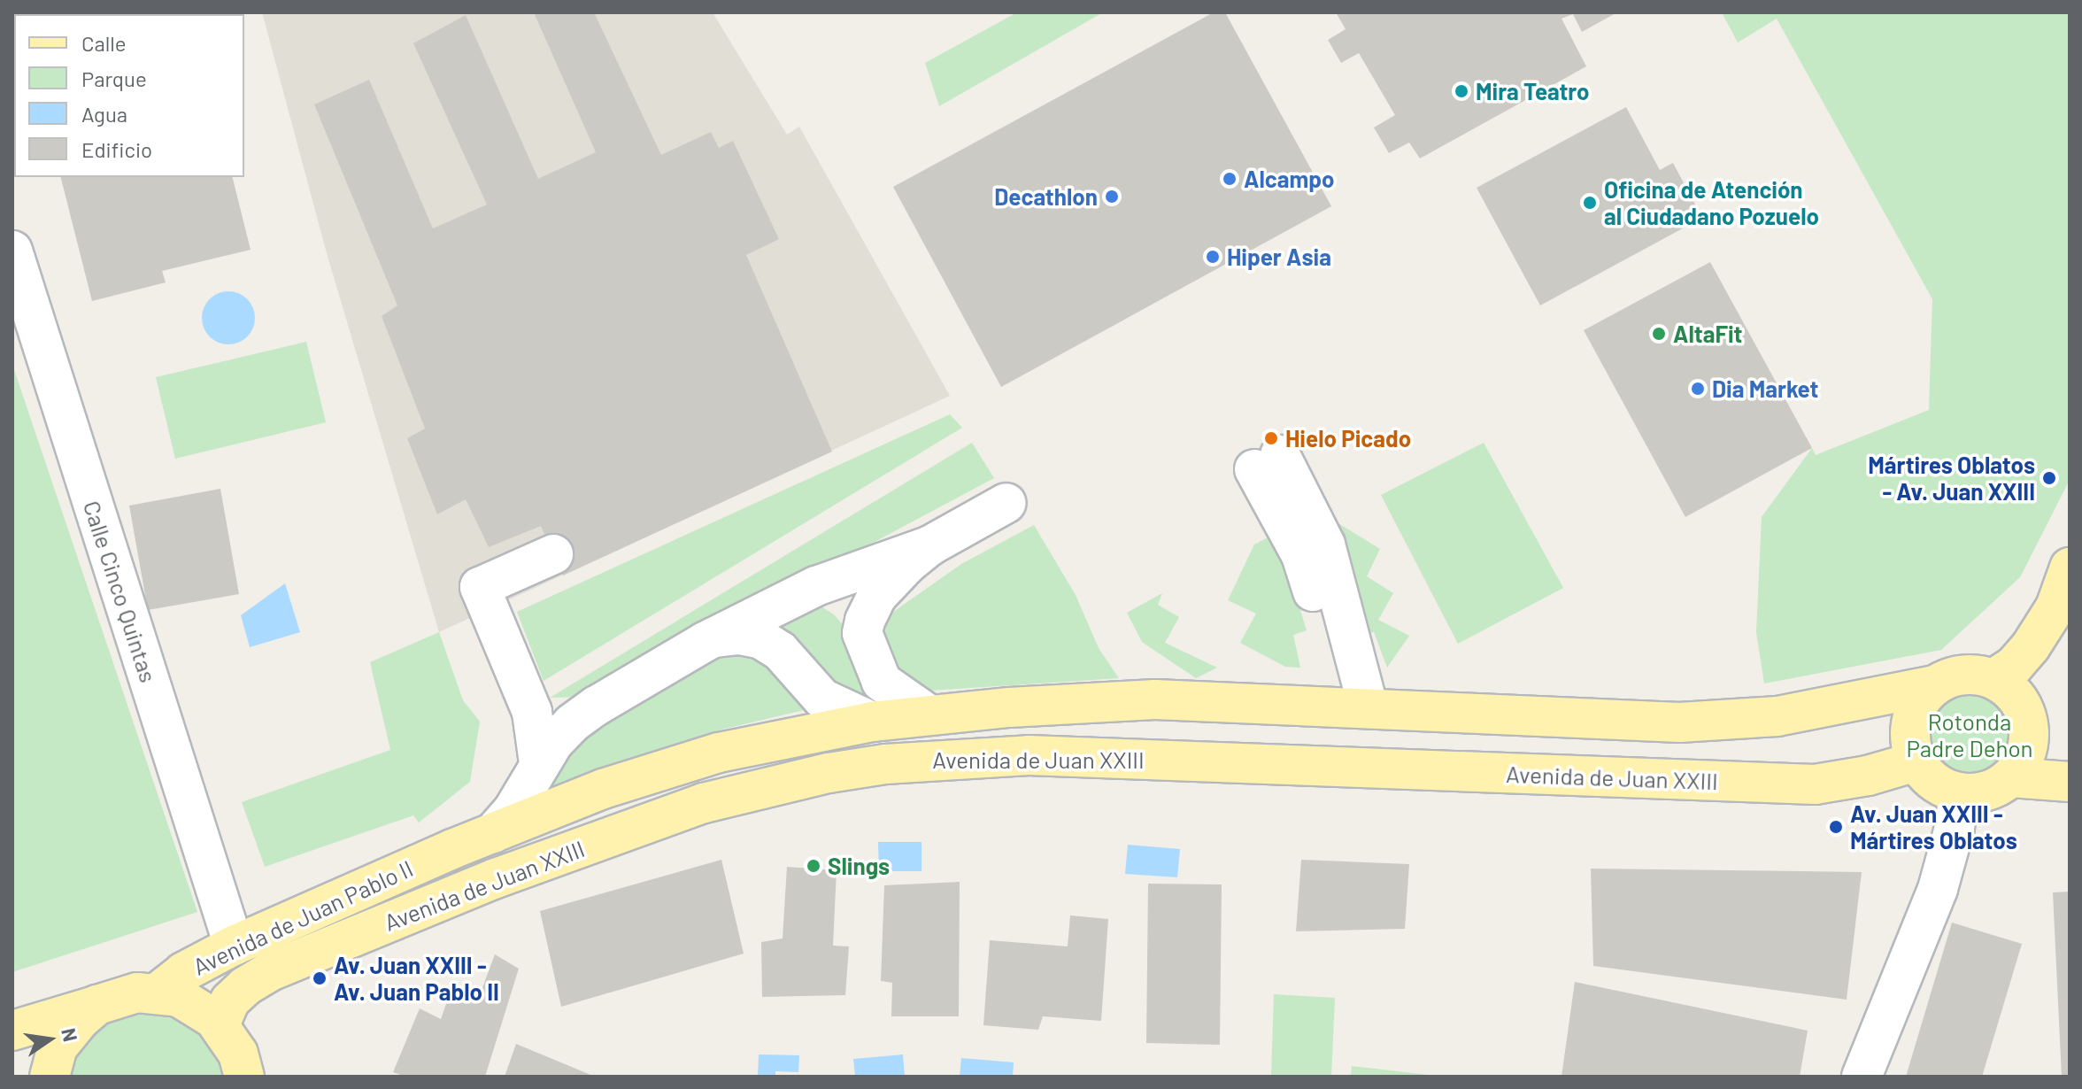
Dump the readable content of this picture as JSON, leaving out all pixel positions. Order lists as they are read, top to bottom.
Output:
{
  "streets": {
    "main road": ["Avenida de Juan XXIII", "Avenida de Juan Pablo II"],
    "street": ["Calle Cinco Quintas"]
  },
  "crossings": [
    ["Calle Cinco Quintas", "Avenida de Juan Pablo II"],
    ["Avenida de Juan XXIII", "Avenida de Juan Pablo II"]
  ],
  "parks": ["Rotonda Padre Dehon"],
  "places": [
    "Mira Teatro",
    "Alcampo",
    "Decathlon",
    "Oficina de Atención al Ciudadano Pozuelo",
    "Hiper Asia",
    "AltaFit",
    "Dia Market",
    "Hielo Picado",
    "Mártires Oblatos - Av. Juan XXIII",
    "Av. Juan XXIII - Mártires Oblatos",
    "Slings",
    "Av. Juan XXIII - Av. Juan Pablo II"
  ],
  "legend": [
    "Calle",
    "Parque",
    "Agua",
    "Edificio"
  ],
  "north": "right"
}
